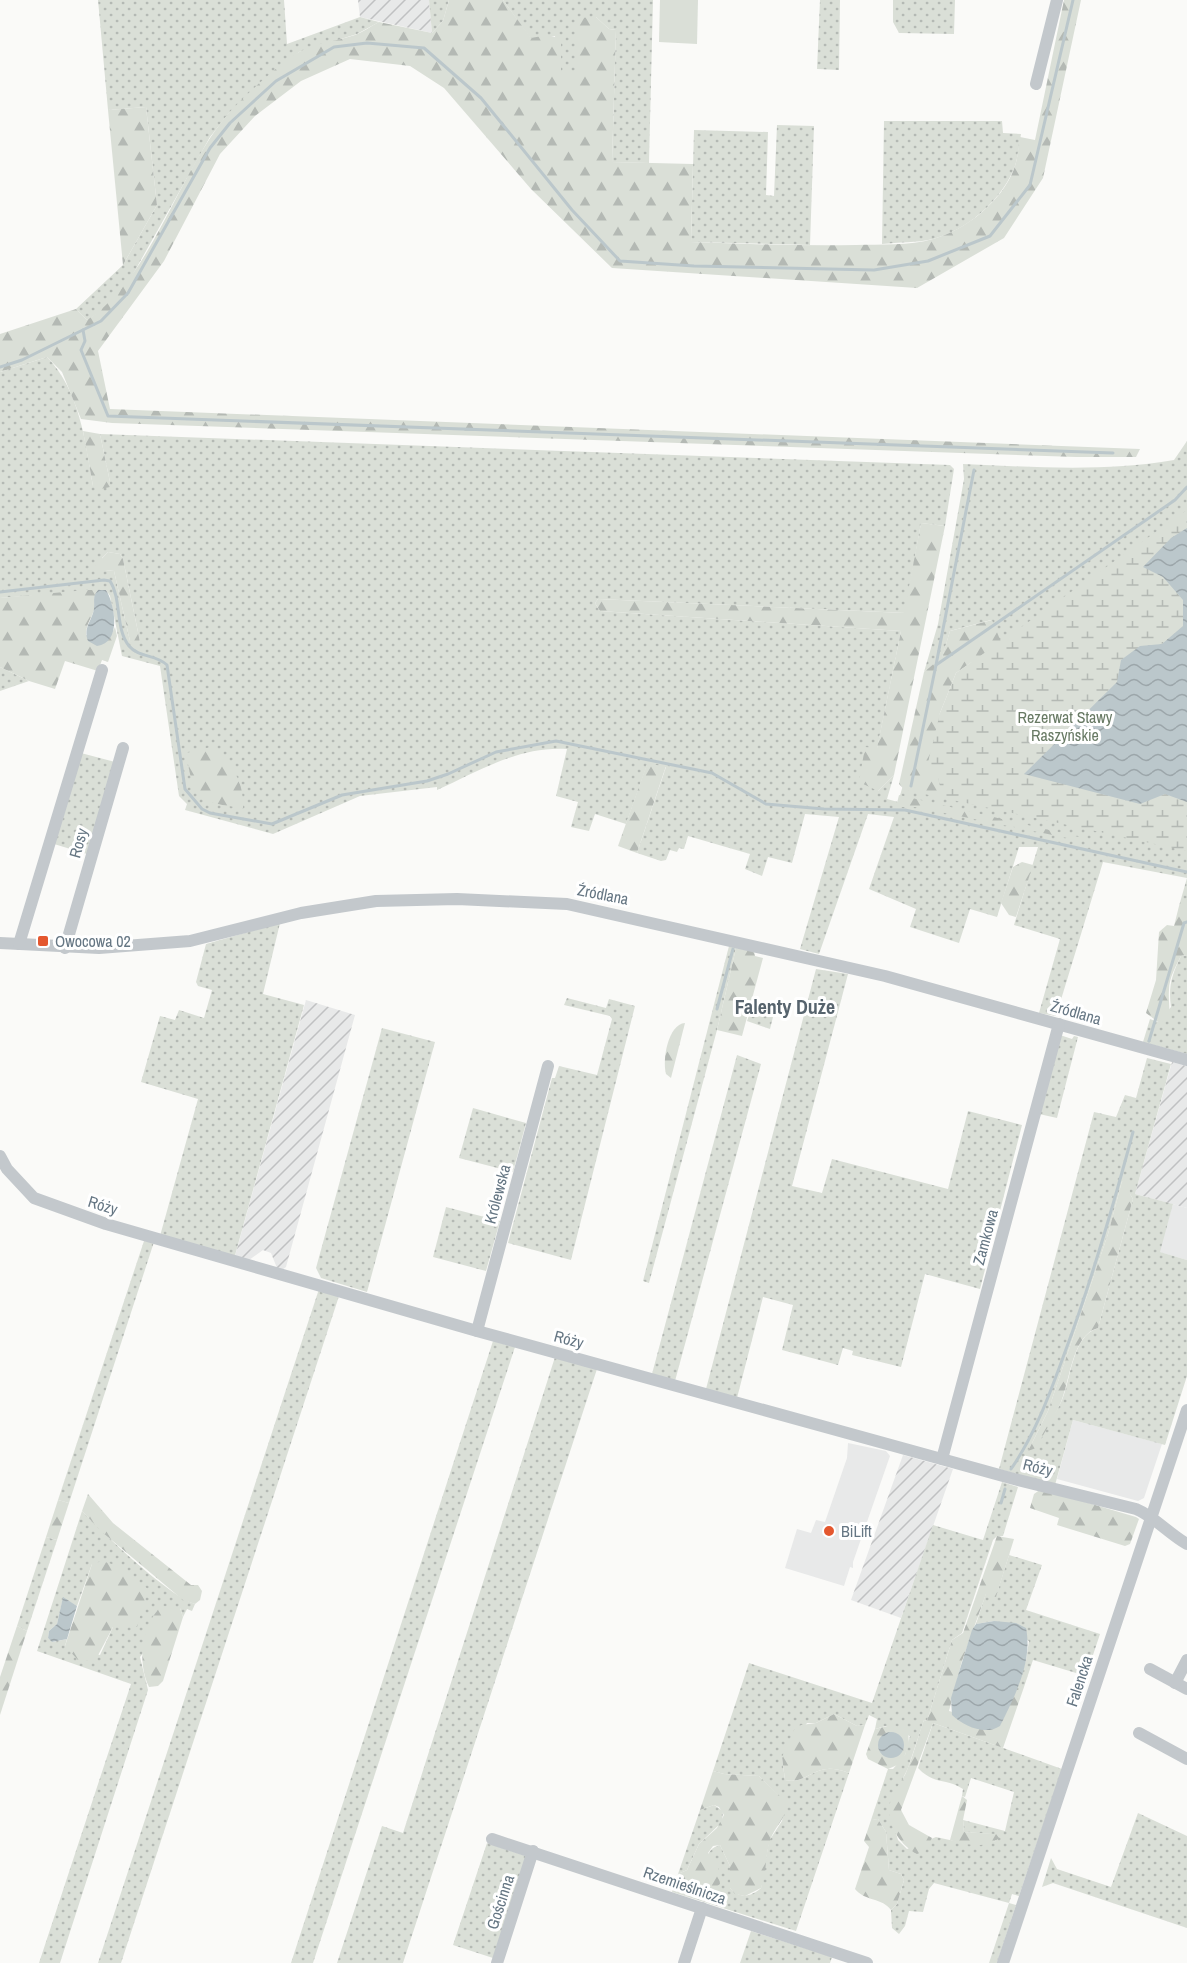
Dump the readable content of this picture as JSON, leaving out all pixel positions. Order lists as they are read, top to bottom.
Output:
{
  "streets": {
    "street": [
      "Rosy",
      "Źródlana",
      "Królewska",
      "Róży",
      "Zamkowa",
      "Falencka",
      "Rzemieślnicza",
      "Gościnna"
    ]
  },
  "crossings": [
    ["Rosy", "Źródlana"],
    ["Źródlana", "Zamkowa"],
    ["Królewska", "Róży"],
    ["Róży", "Zamkowa"],
    ["Róży", "Falencka"],
    ["Rzemieślnicza", "Gościnna"]
  ],
  "districts": ["Falenty Duże"],
  "parks": ["Rezerwat Stawy Raszyńskie"],
  "places": {
    "transit": ["Owocowa 02"],
    "other": ["BiLift"]
  }
}
